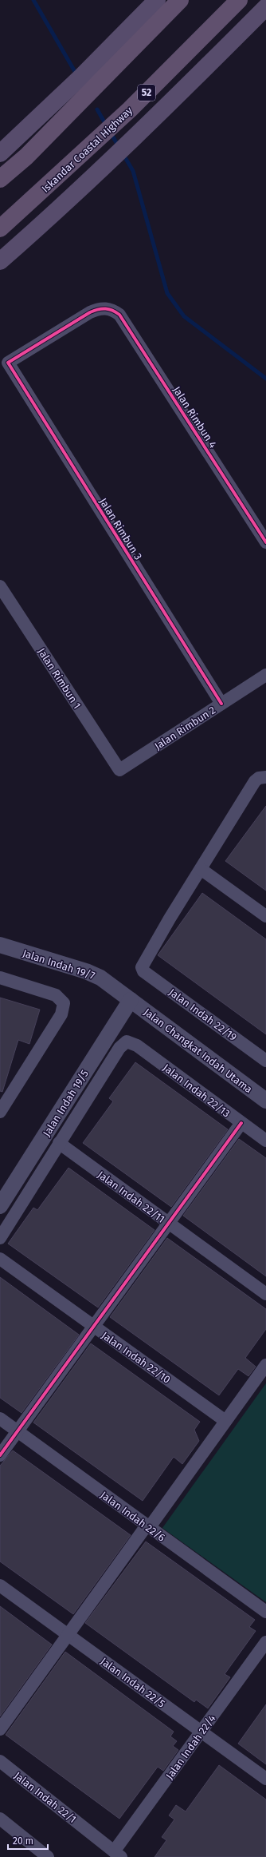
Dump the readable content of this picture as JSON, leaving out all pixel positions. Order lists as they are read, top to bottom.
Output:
{
  "streets": {
    "highway": ["52", "Iskandar Coastal Highway"],
    "street": [
      "Jalan Rimbun 4",
      "Jalan Rimbun 3",
      "Jalan Rimbun 1",
      "Jalan Rimbun 2",
      "Jalan Indah 19/7",
      "Jalan Indah 22/19",
      "Jalan Changkat Indah Utama",
      "Jalan Indah 22/13",
      "Jalan Indah 19/5",
      "Jalan Indah 22/11",
      "Jalan Indah 22/10",
      "Jalan Indah 22/6",
      "Jalan Indah 22/5",
      "Jalan Indah 22/4",
      "Jalan Indah 22/1"
    ]
  },
  "crossings": [
    ["Jalan Rimbun 4", "Jalan Rimbun 3"],
    ["Jalan Rimbun 3", "Jalan Rimbun 2"],
    ["Jalan Rimbun 1", "Jalan Rimbun 2"],
    ["Jalan Indah 19/7", "Jalan Changkat Indah Utama"],
    ["Jalan Indah 19/7", "Jalan Indah 19/5"],
    ["Jalan Changkat Indah Utama", "Jalan Indah 19/5"],
    ["Jalan Indah 22/13", "Jalan Indah 22/11"],
    ["Jalan Indah 22/5", "Jalan Indah 22/4"],
    ["Jalan Indah 22/4", "Jalan Indah 22/1"]
  ],
  "scale_bar": "20 m"
}
